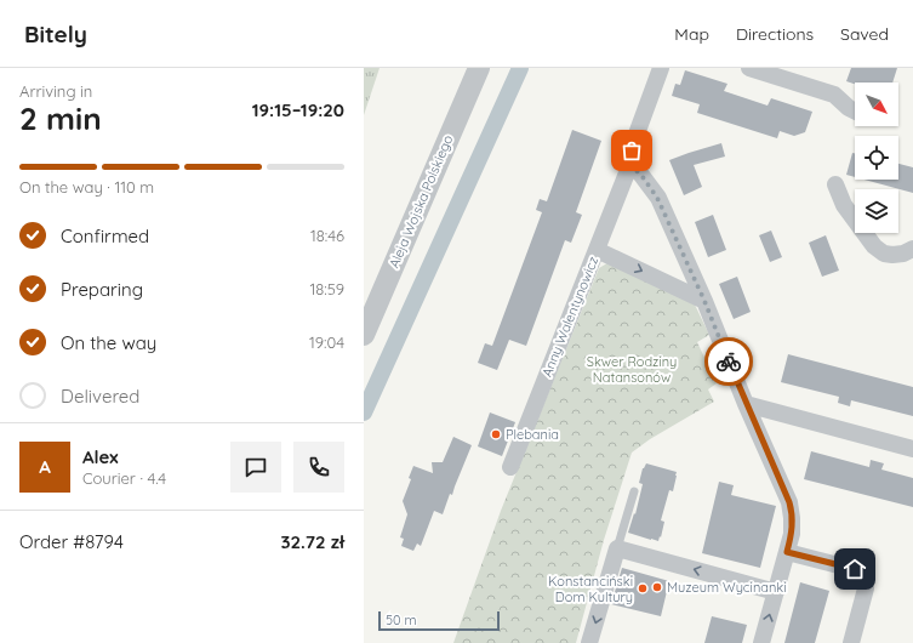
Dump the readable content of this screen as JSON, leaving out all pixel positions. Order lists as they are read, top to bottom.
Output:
{
  "streets": {
    "street": ["Aleja Wojska Polskiego", "Anny Walentynowicz"]
  },
  "parks": ["Skwer Rodziny Natansonów"],
  "places": ["Plebania", "Muzeum Wycinanki", "Konstanciński Dom Kultury"],
  "scale_bar": "50 m",
  "north": "bottom right",
  "page": {
    "header": "Bitely",
    "nav": ["Map", "Directions", "Saved"],
    "heading": ["2 min", "Arriving in", "19:15–19:20"],
    "panel": [
      "Alex",
      "Courier · 4.4",
      "Order #8794",
      "32.72 zł"
    ],
    "bar": "On the way · 110 m",
    "list": [
      ["Confirmed", "18:46"],
      ["Preparing", "18:59"],
      ["On the way", "19:04"],
      "Delivered"
    ],
    "round": "A",
    "scale": "50 m"
  }
}
